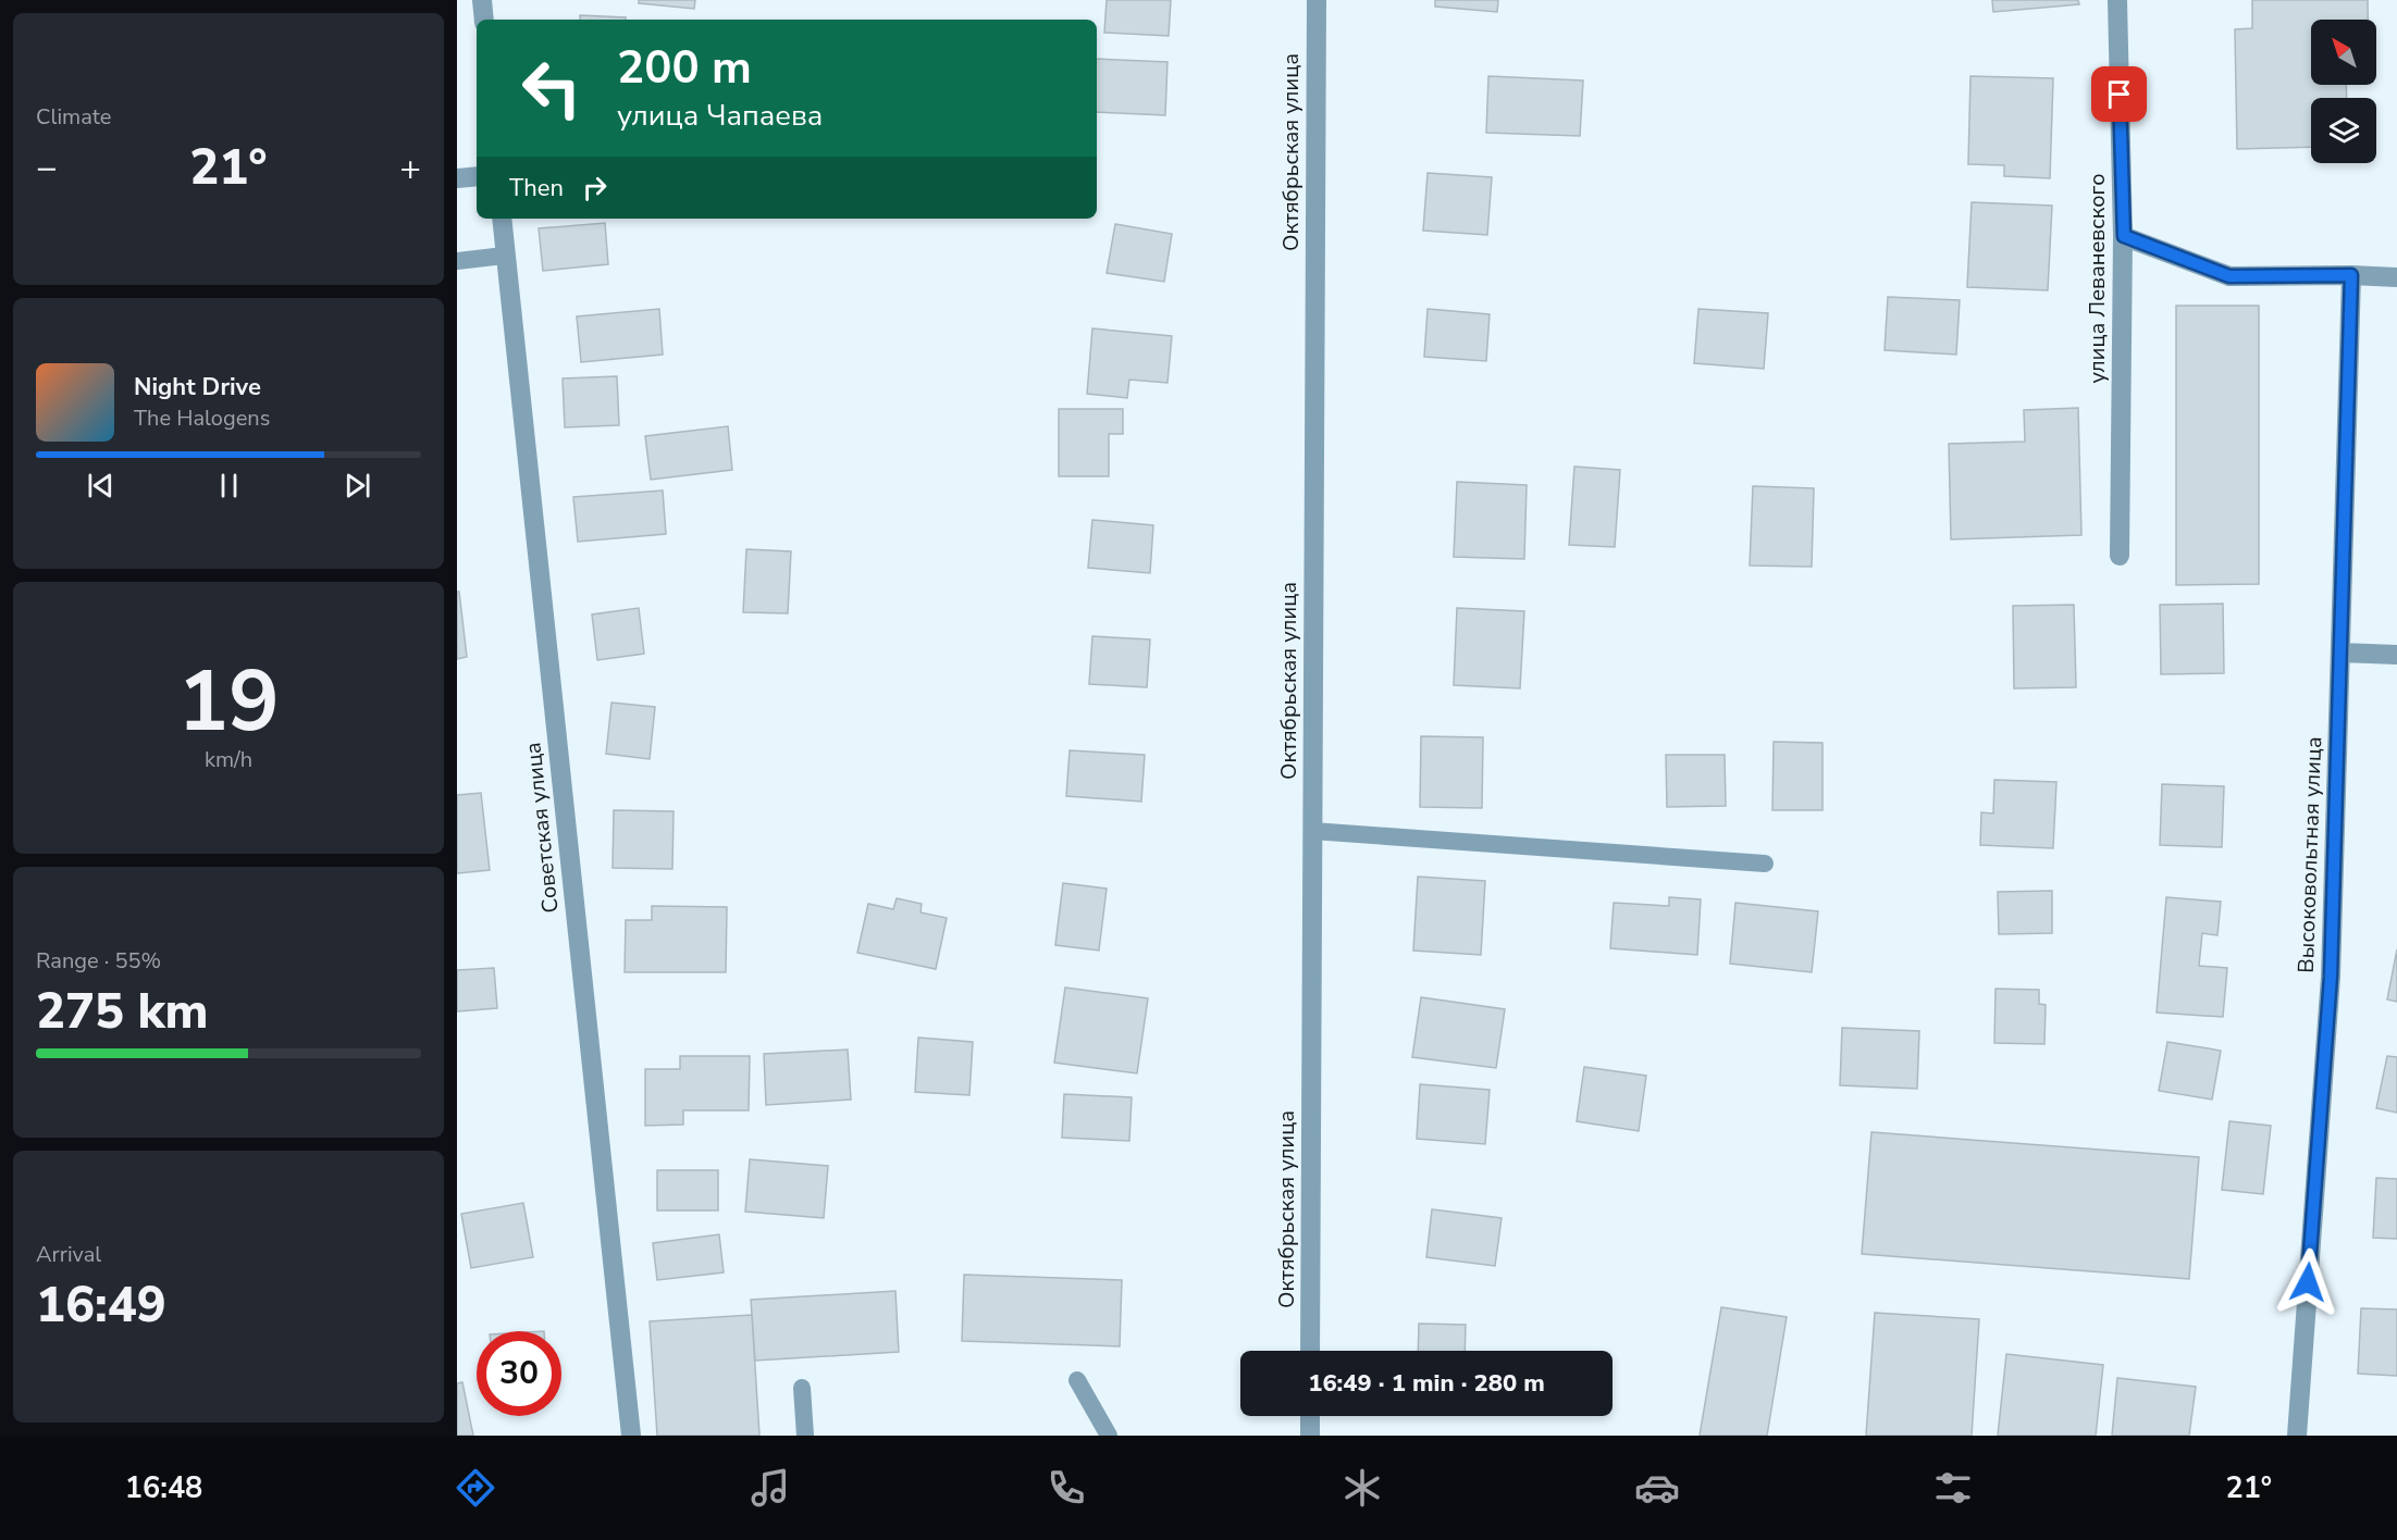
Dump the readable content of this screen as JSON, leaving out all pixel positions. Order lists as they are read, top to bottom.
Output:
{
  "streets": {
    "street": [
      "Октябрьская улица",
      "улица Леваневского",
      "Советская улица",
      "Высоковольтная улица"
    ]
  },
  "north": "top left",
  "page": {
    "tile": [
      "Climate",
      ["19", "km/h"],
      ["Range · 55%", "275 km"],
      ["Arrival", "16:49"]
    ],
    "turn": ["200 m", "улица Чапаева"],
    "heat": ["−", "21°", "+"],
    "then": "Then",
    "song": ["Night Drive", "The Halogens"],
    "limit": "30",
    "trip": "16:49 · 1 min · 280 m",
    "tabs": ["16:48", "21°"]
  }
}
